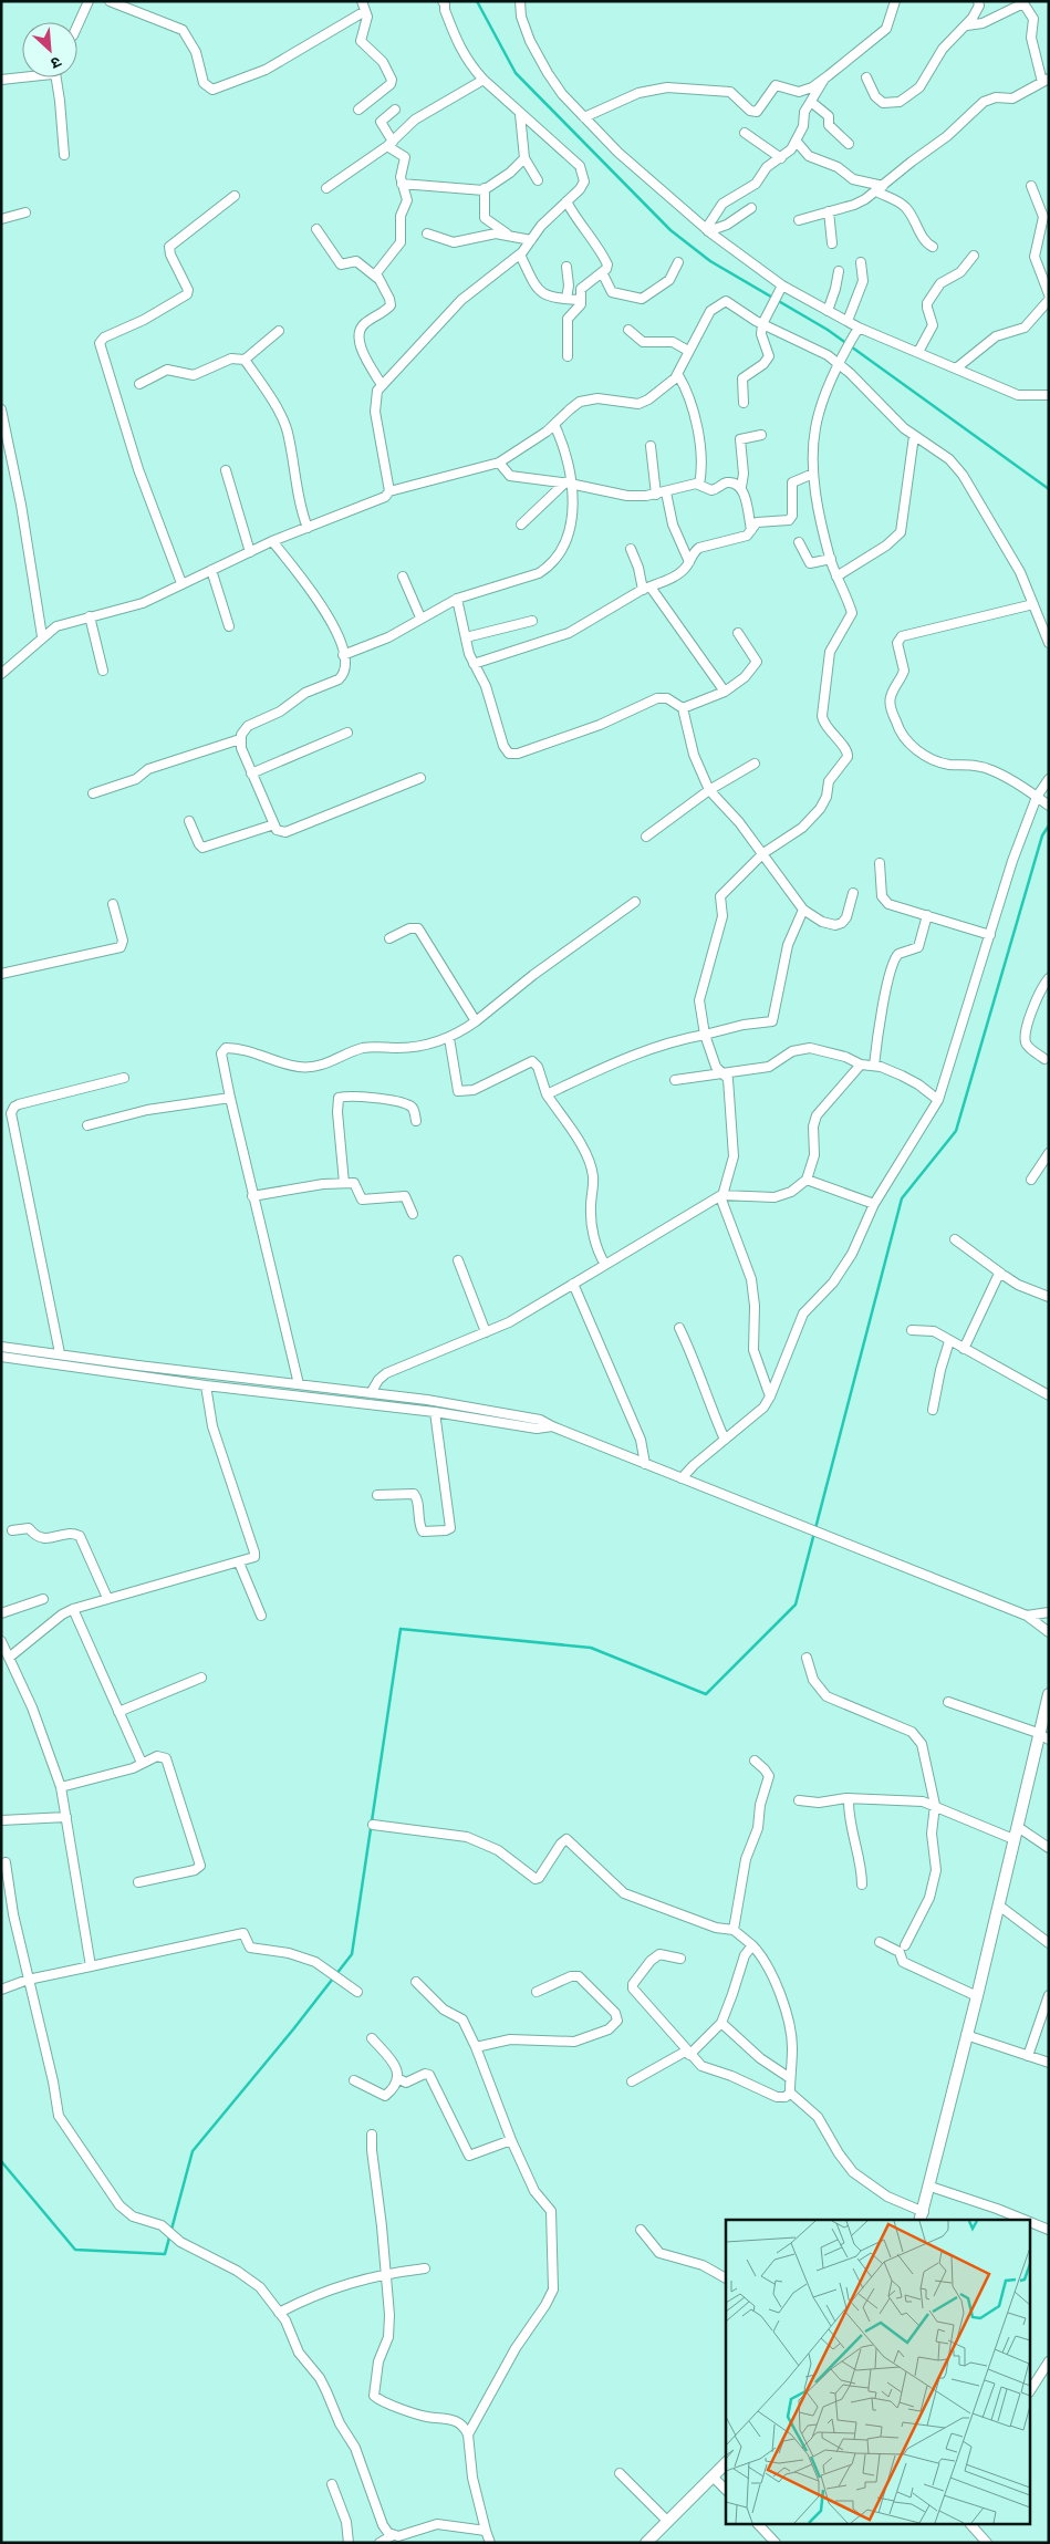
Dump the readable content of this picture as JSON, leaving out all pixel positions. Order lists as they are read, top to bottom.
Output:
{
  "north": "bottom right"
}
